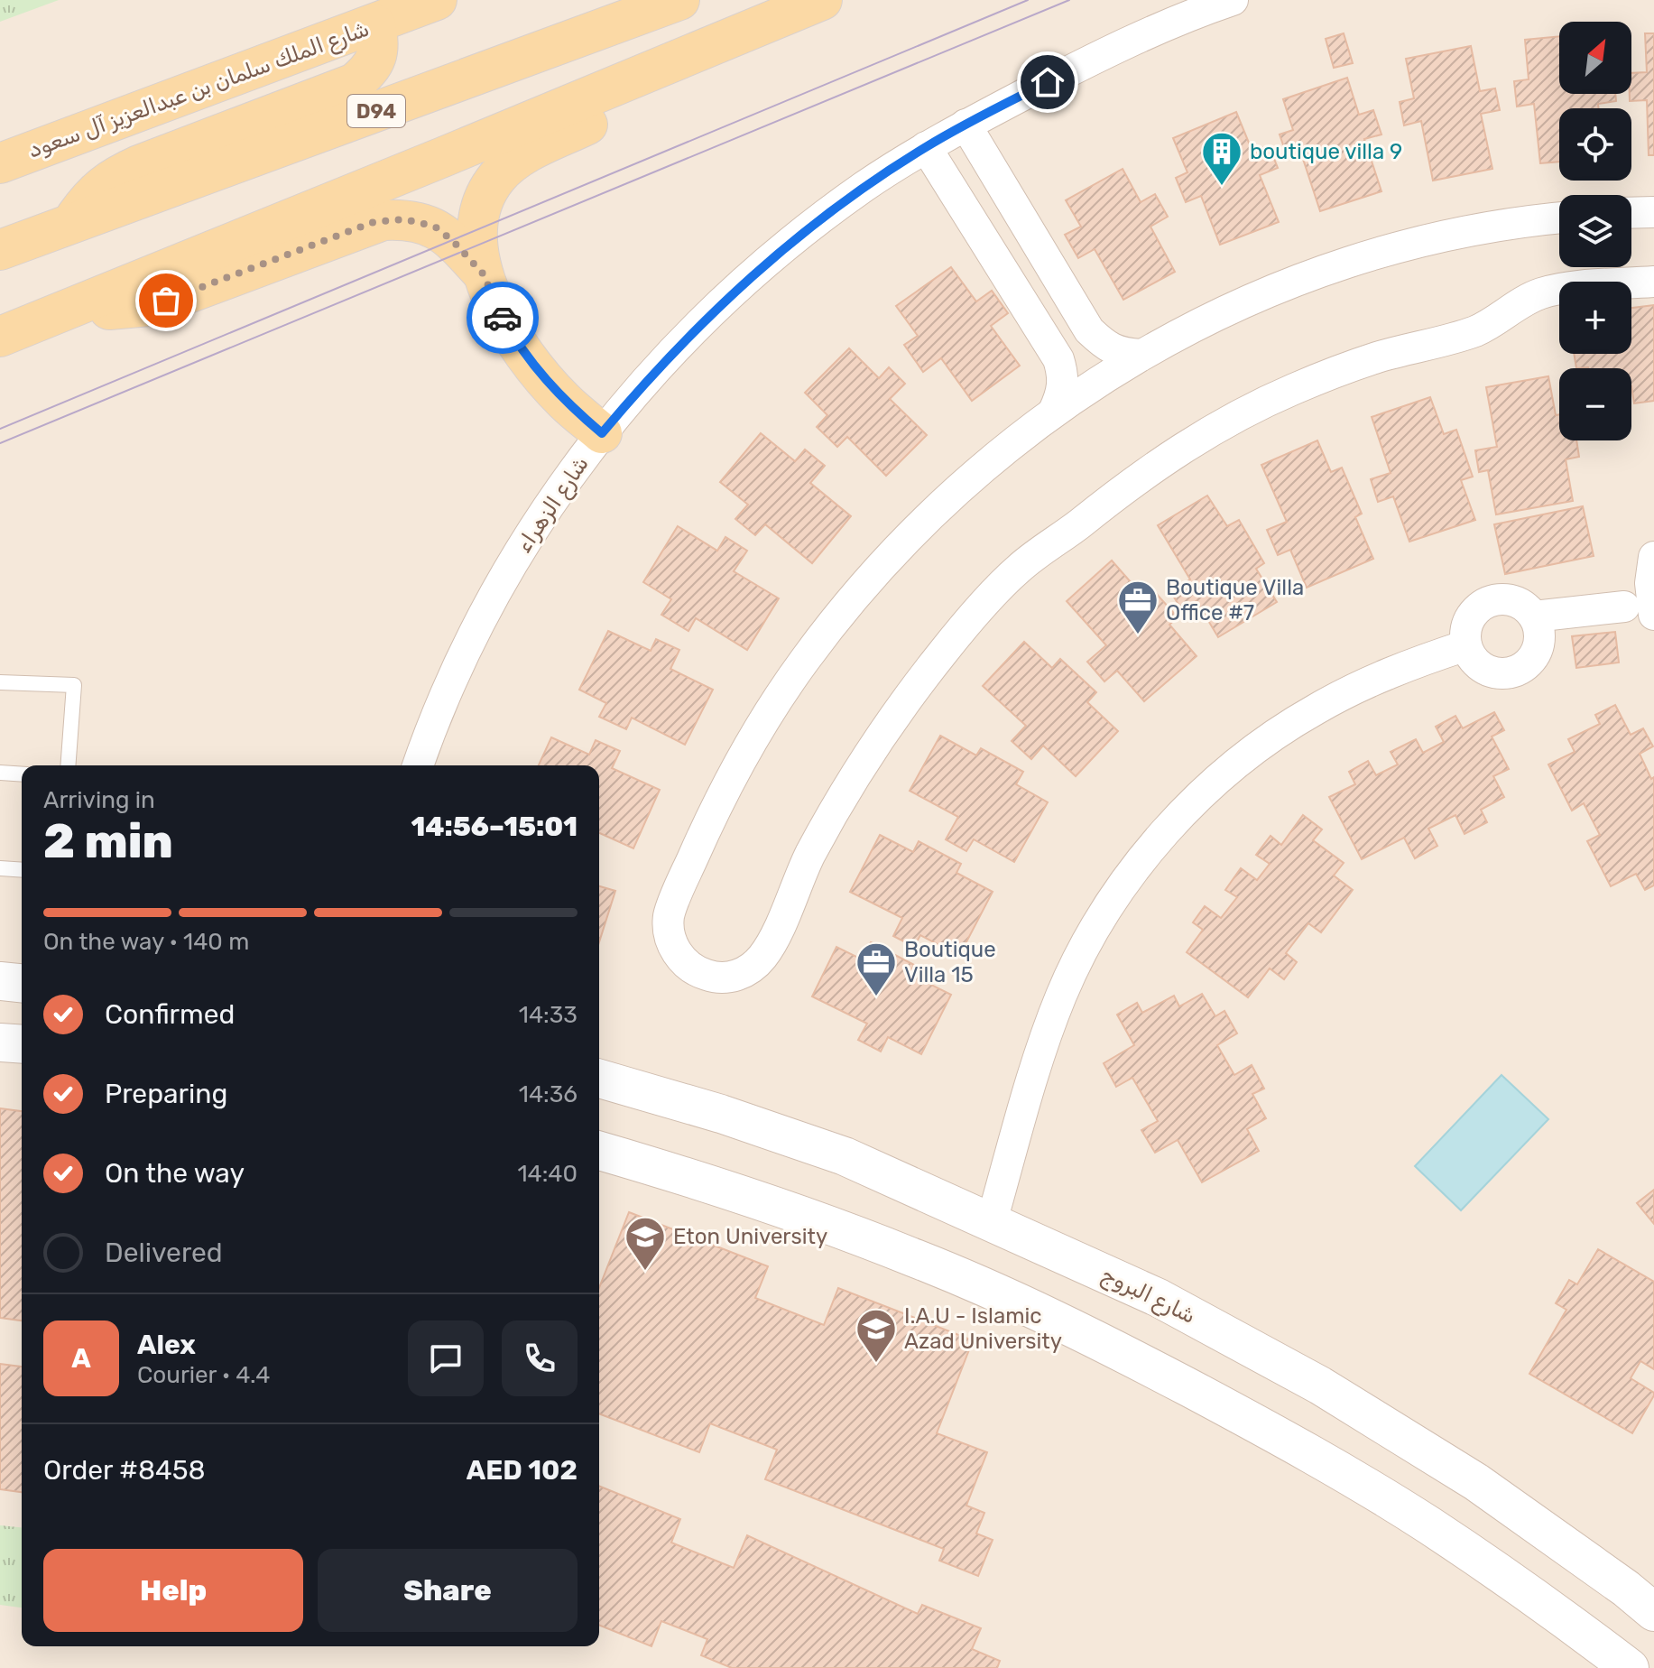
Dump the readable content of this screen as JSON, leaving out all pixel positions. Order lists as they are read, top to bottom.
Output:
{
  "streets": {
    "main road": ["شارع الملك سلمان بن عبدالعزيز آل سعود", "D94"],
    "street": ["شارع الزهراء", "شارع البروج"]
  },
  "places": {
    "building": ["boutique villa 9"],
    "office": ["Boutique Villa Office #7", "Boutique Villa 15"],
    "school or university": ["Eton University", "I.A.U - Islamic Azad University"]
  },
  "north": "top right",
  "page": {
    "map_buttons": ["+", "−"],
    "heading": ["2 min", "Arriving in", "14:56–15:01"],
    "panel": [
      "Alex",
      "Courier · 4.4",
      "Order #8458",
      "AED 102"
    ],
    "bar": "On the way · 140 m",
    "list": [
      ["Confirmed", "14:33"],
      ["Preparing", "14:36"],
      ["On the way", "14:40"],
      "Delivered"
    ],
    "round": "A",
    "buttons": ["Help", "Share"]
  }
}
